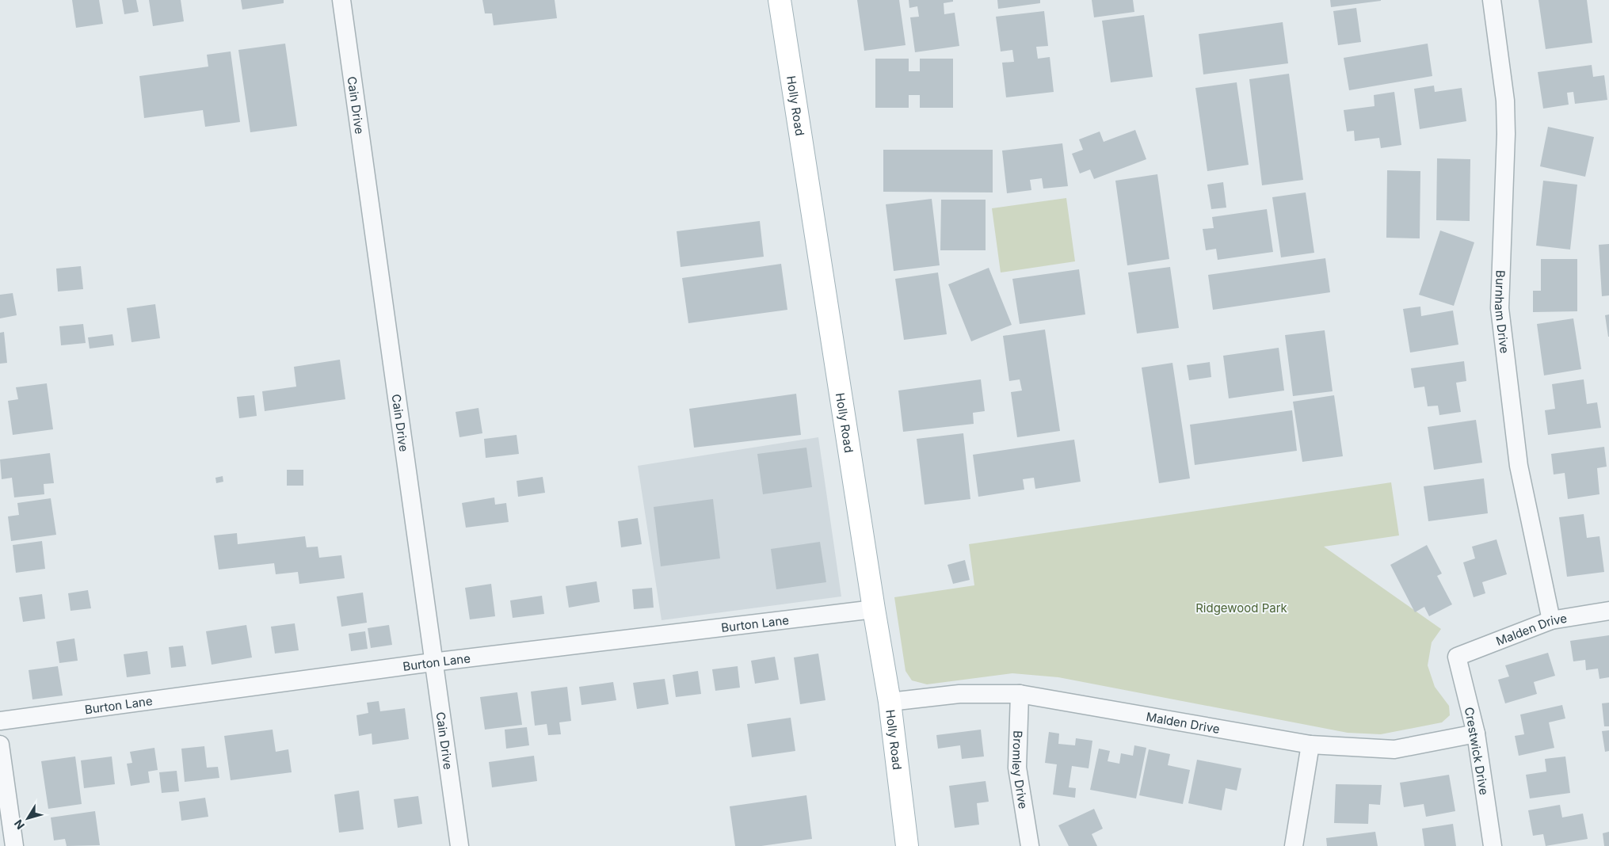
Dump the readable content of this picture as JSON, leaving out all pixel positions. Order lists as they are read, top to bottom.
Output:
{
  "streets": {
    "main road": ["Holly Road"],
    "street": [
      "Cain Drive",
      "Burnham Drive",
      "Burton Lane",
      "Malden Drive",
      "Crestwick Drive",
      "Bromley Drive"
    ]
  },
  "crossings": [
    ["Cain Drive", "Burton Lane"],
    ["Holly Road", "Burton Lane"],
    ["Holly Road", "Malden Drive"],
    ["Burnham Drive", "Malden Drive"],
    ["Malden Drive", "Crestwick Drive"],
    ["Malden Drive", "Bromley Drive"]
  ],
  "parks": ["Ridgewood Park"],
  "north": "bottom left"
}
